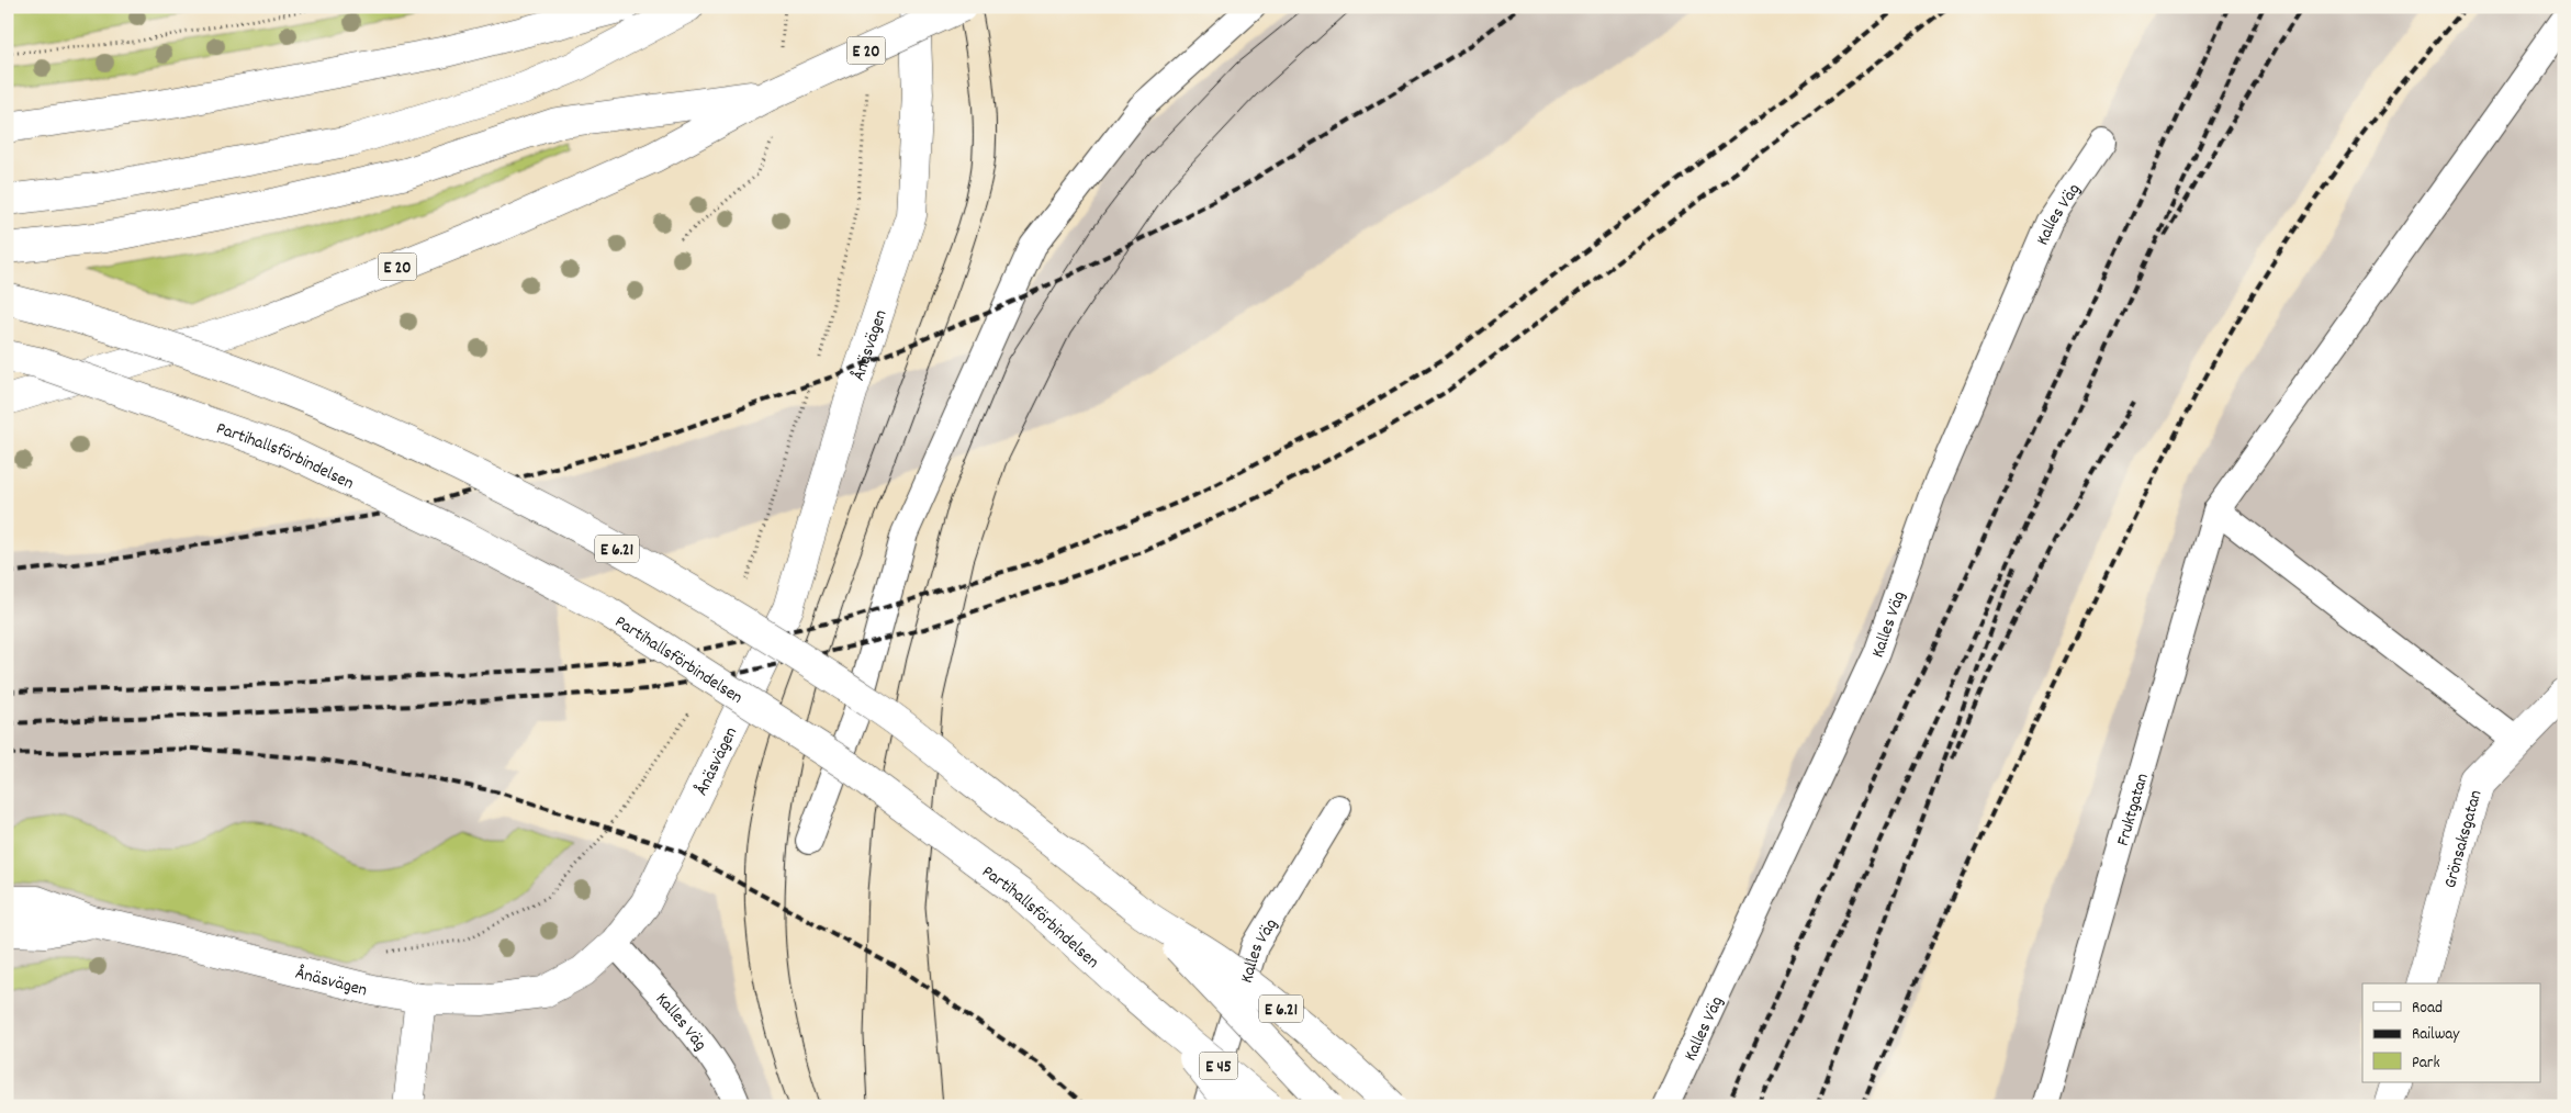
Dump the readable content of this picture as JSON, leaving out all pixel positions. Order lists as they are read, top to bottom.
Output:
{
  "streets": {
    "main road": [
      "E 20",
      "Ånäsvägen",
      "Partihallsförbindelsen",
      "E 6.21",
      "Grönsaksgatan",
      "E 45"
    ],
    "lane": ["Kalles Väg", "Fruktgatan"]
  },
  "crossings": [
    ["Kalles Väg", "Ånäsvägen"]
  ],
  "legend": ["Road", "Railway", "Park"]
}
